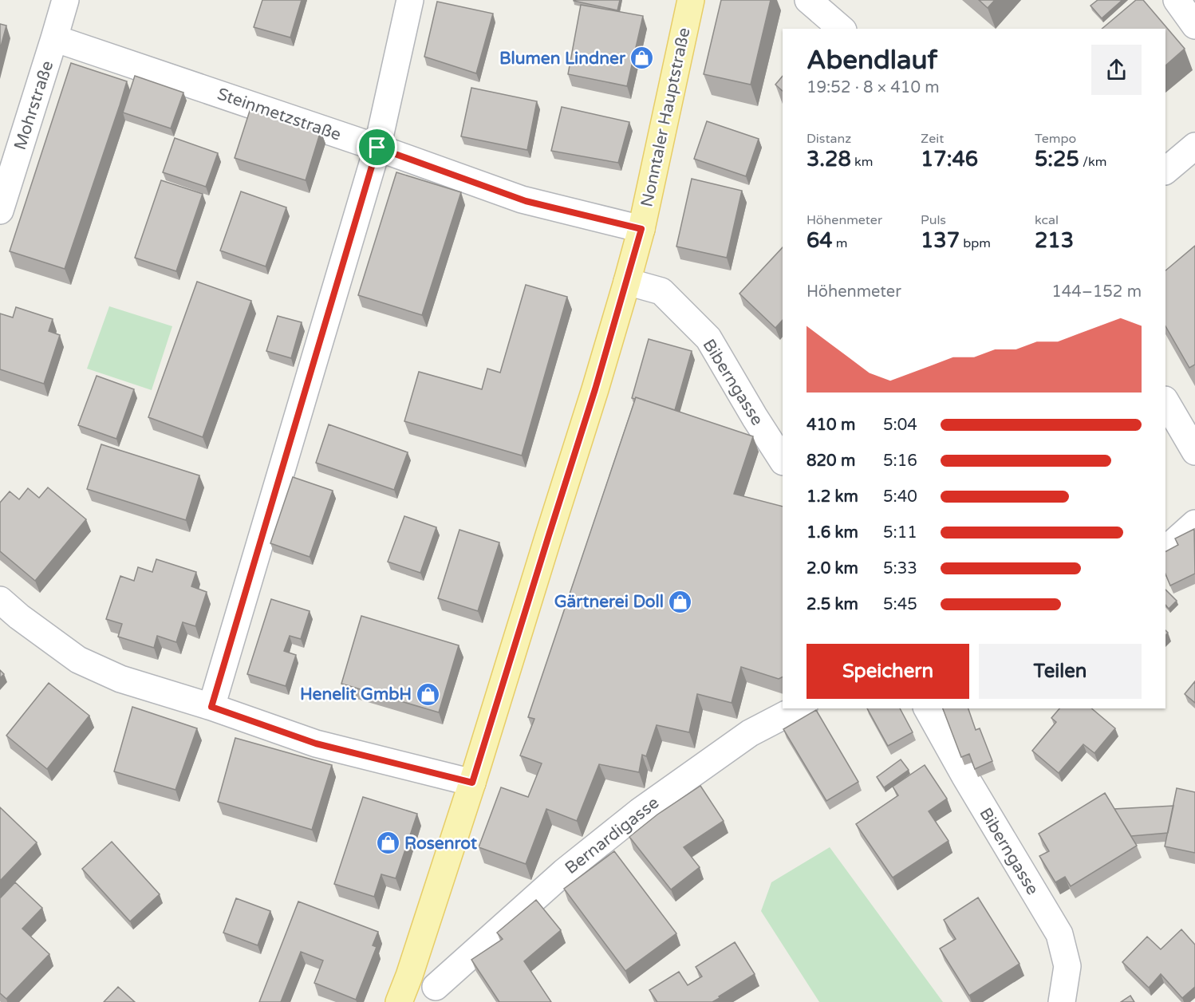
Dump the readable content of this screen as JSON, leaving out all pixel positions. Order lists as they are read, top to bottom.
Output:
{
  "streets": {
    "main road": ["Nonntaler Hauptstraße"],
    "street": [
      "Mohrstraße",
      "Steinmetzstraße",
      "Biberngasse",
      "Bernardigasse"
    ]
  },
  "crossings": [
    ["Mohrstraße", "Steinmetzstraße"],
    ["Steinmetzstraße", "Nonntaler Hauptstraße"],
    ["Nonntaler Hauptstraße", "Biberngasse"]
  ],
  "places": {
    "shop": [
      "Blumen Lindner",
      "Gärtnerei Doll",
      "Henelit GmbH",
      "Rosenrot"
    ]
  },
  "page": {
    "heading": ["Abendlauf", "19:52 · 8 × 410 m"],
    "stats": [
      ["Distanz", "3.28 km"],
      ["Zeit", "17:46"],
      ["Tempo", "5:25 /km"],
      ["Höhenmeter", "64 m"],
      ["Puls", "137 bpm"],
      ["kcal", "213"]
    ],
    "chart": ["Höhenmeter", "144–152 m"],
    "list": [
      {
        "name": "410 m",
        "note": "5:04"
      },
      {
        "name": "820 m",
        "note": "5:16"
      },
      {
        "name": "1.2 km",
        "note": "5:40"
      },
      {
        "name": "1.6 km",
        "note": "5:11"
      },
      {
        "name": "2.0 km",
        "note": "5:33"
      },
      {
        "name": "2.5 km",
        "note": "5:45"
      }
    ],
    "buttons": ["Speichern", "Teilen"]
  }
}
